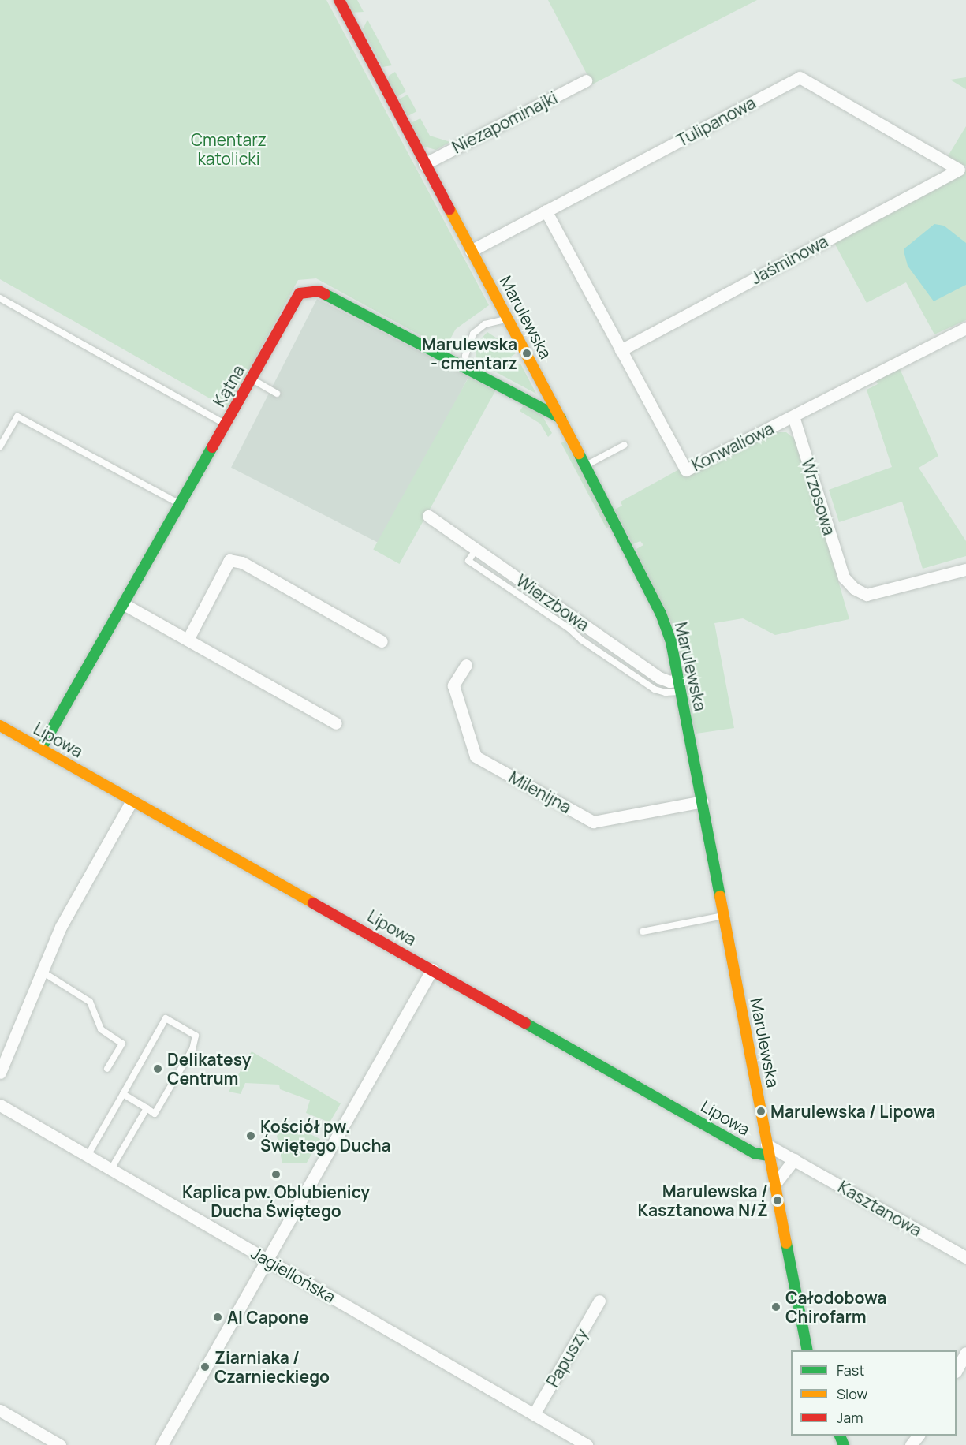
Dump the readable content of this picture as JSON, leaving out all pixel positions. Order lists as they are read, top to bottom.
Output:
{
  "streets": {
    "street": [
      "Tulipanowa",
      "Niezapominajki",
      "Jaśminowa",
      "Marulewska",
      "Kątna",
      "Konwaliowa",
      "Wrzosowa",
      "Wierzbowa",
      "Lipowa",
      "Milenijna",
      "Kasztanowa",
      "Jagiellońska",
      "Papuszy"
    ]
  },
  "crossings": [
    ["Tulipanowa", "Jaśminowa"],
    ["Tulipanowa", "Marulewska"],
    ["Tulipanowa", "Konwaliowa"],
    ["Niezapominajki", "Marulewska"],
    ["Jaśminowa", "Konwaliowa"],
    ["Marulewska", "Kątna"],
    ["Marulewska", "Wierzbowa"],
    ["Marulewska", "Lipowa"],
    ["Marulewska", "Milenijna"],
    ["Marulewska", "Kasztanowa"],
    ["Kątna", "Lipowa"],
    ["Konwaliowa", "Wrzosowa"],
    ["Lipowa", "Kasztanowa"],
    ["Jagiellońska", "Papuszy"]
  ],
  "parks": ["Cmentarz katolicki"],
  "places": [
    "Marulewska - cmentarz",
    "Delikatesy Centrum",
    "Marulewska / Lipowa",
    "Kościół pw. Świętego Ducha",
    "Kaplica pw. Oblubienicy Ducha Świętego",
    "Marulewska / Kasztanowa N/Ż",
    "Całodobowa Chirofarm",
    "Al Capone",
    "Ziarniaka / Czarnieckiego"
  ],
  "legend": ["Fast", "Slow", "Jam"]
}
